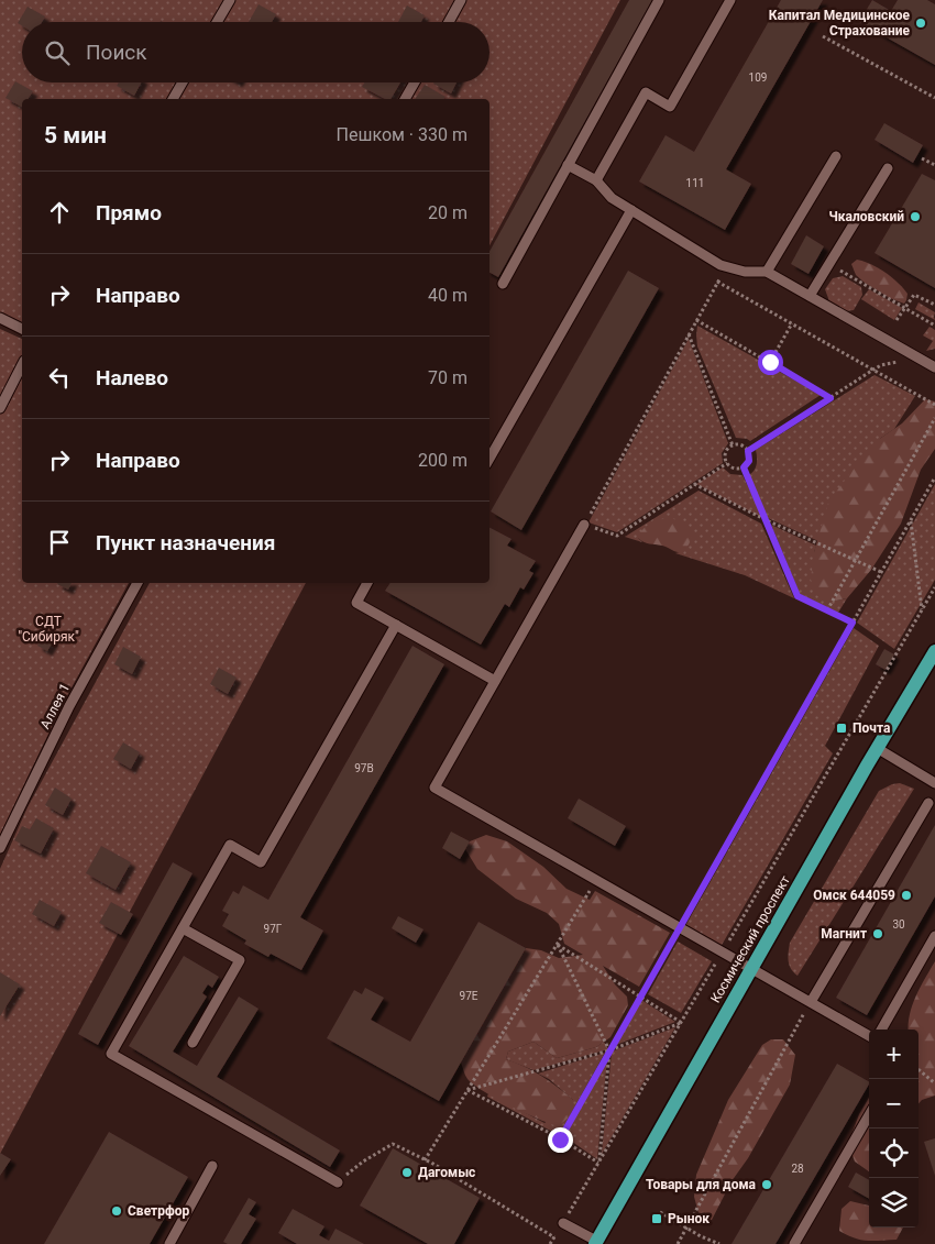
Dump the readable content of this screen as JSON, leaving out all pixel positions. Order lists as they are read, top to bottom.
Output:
{
  "streets": {
    "main road": ["Космический проспект"],
    "lane": ["Аллея 1"]
  },
  "parks": ["СДТ \"Сибиряк\""],
  "places": {
    "other": [
      "Капитал Медицинское Страхование",
      "Чкаловский",
      "Омск 644059",
      "Магнит",
      "Дагомыс",
      "Товары для дома",
      "Светрфор"
    ],
    "transit": ["Почта", "Рынок"]
  },
  "house_numbers": [
    "109",
    "111",
    "97В",
    "30",
    "97Г",
    "97Е",
    "28"
  ],
  "page": {
    "search": "Поиск",
    "heading": ["5 мин", "Пешком · 330 m"],
    "list": [
      ["Прямо", "20 m"],
      ["Направо", "40 m"],
      ["Налево", "70 m"],
      ["Направо", "200 m"],
      "Пункт назначения"
    ],
    "map_buttons": ["+", "−"]
  }
}
